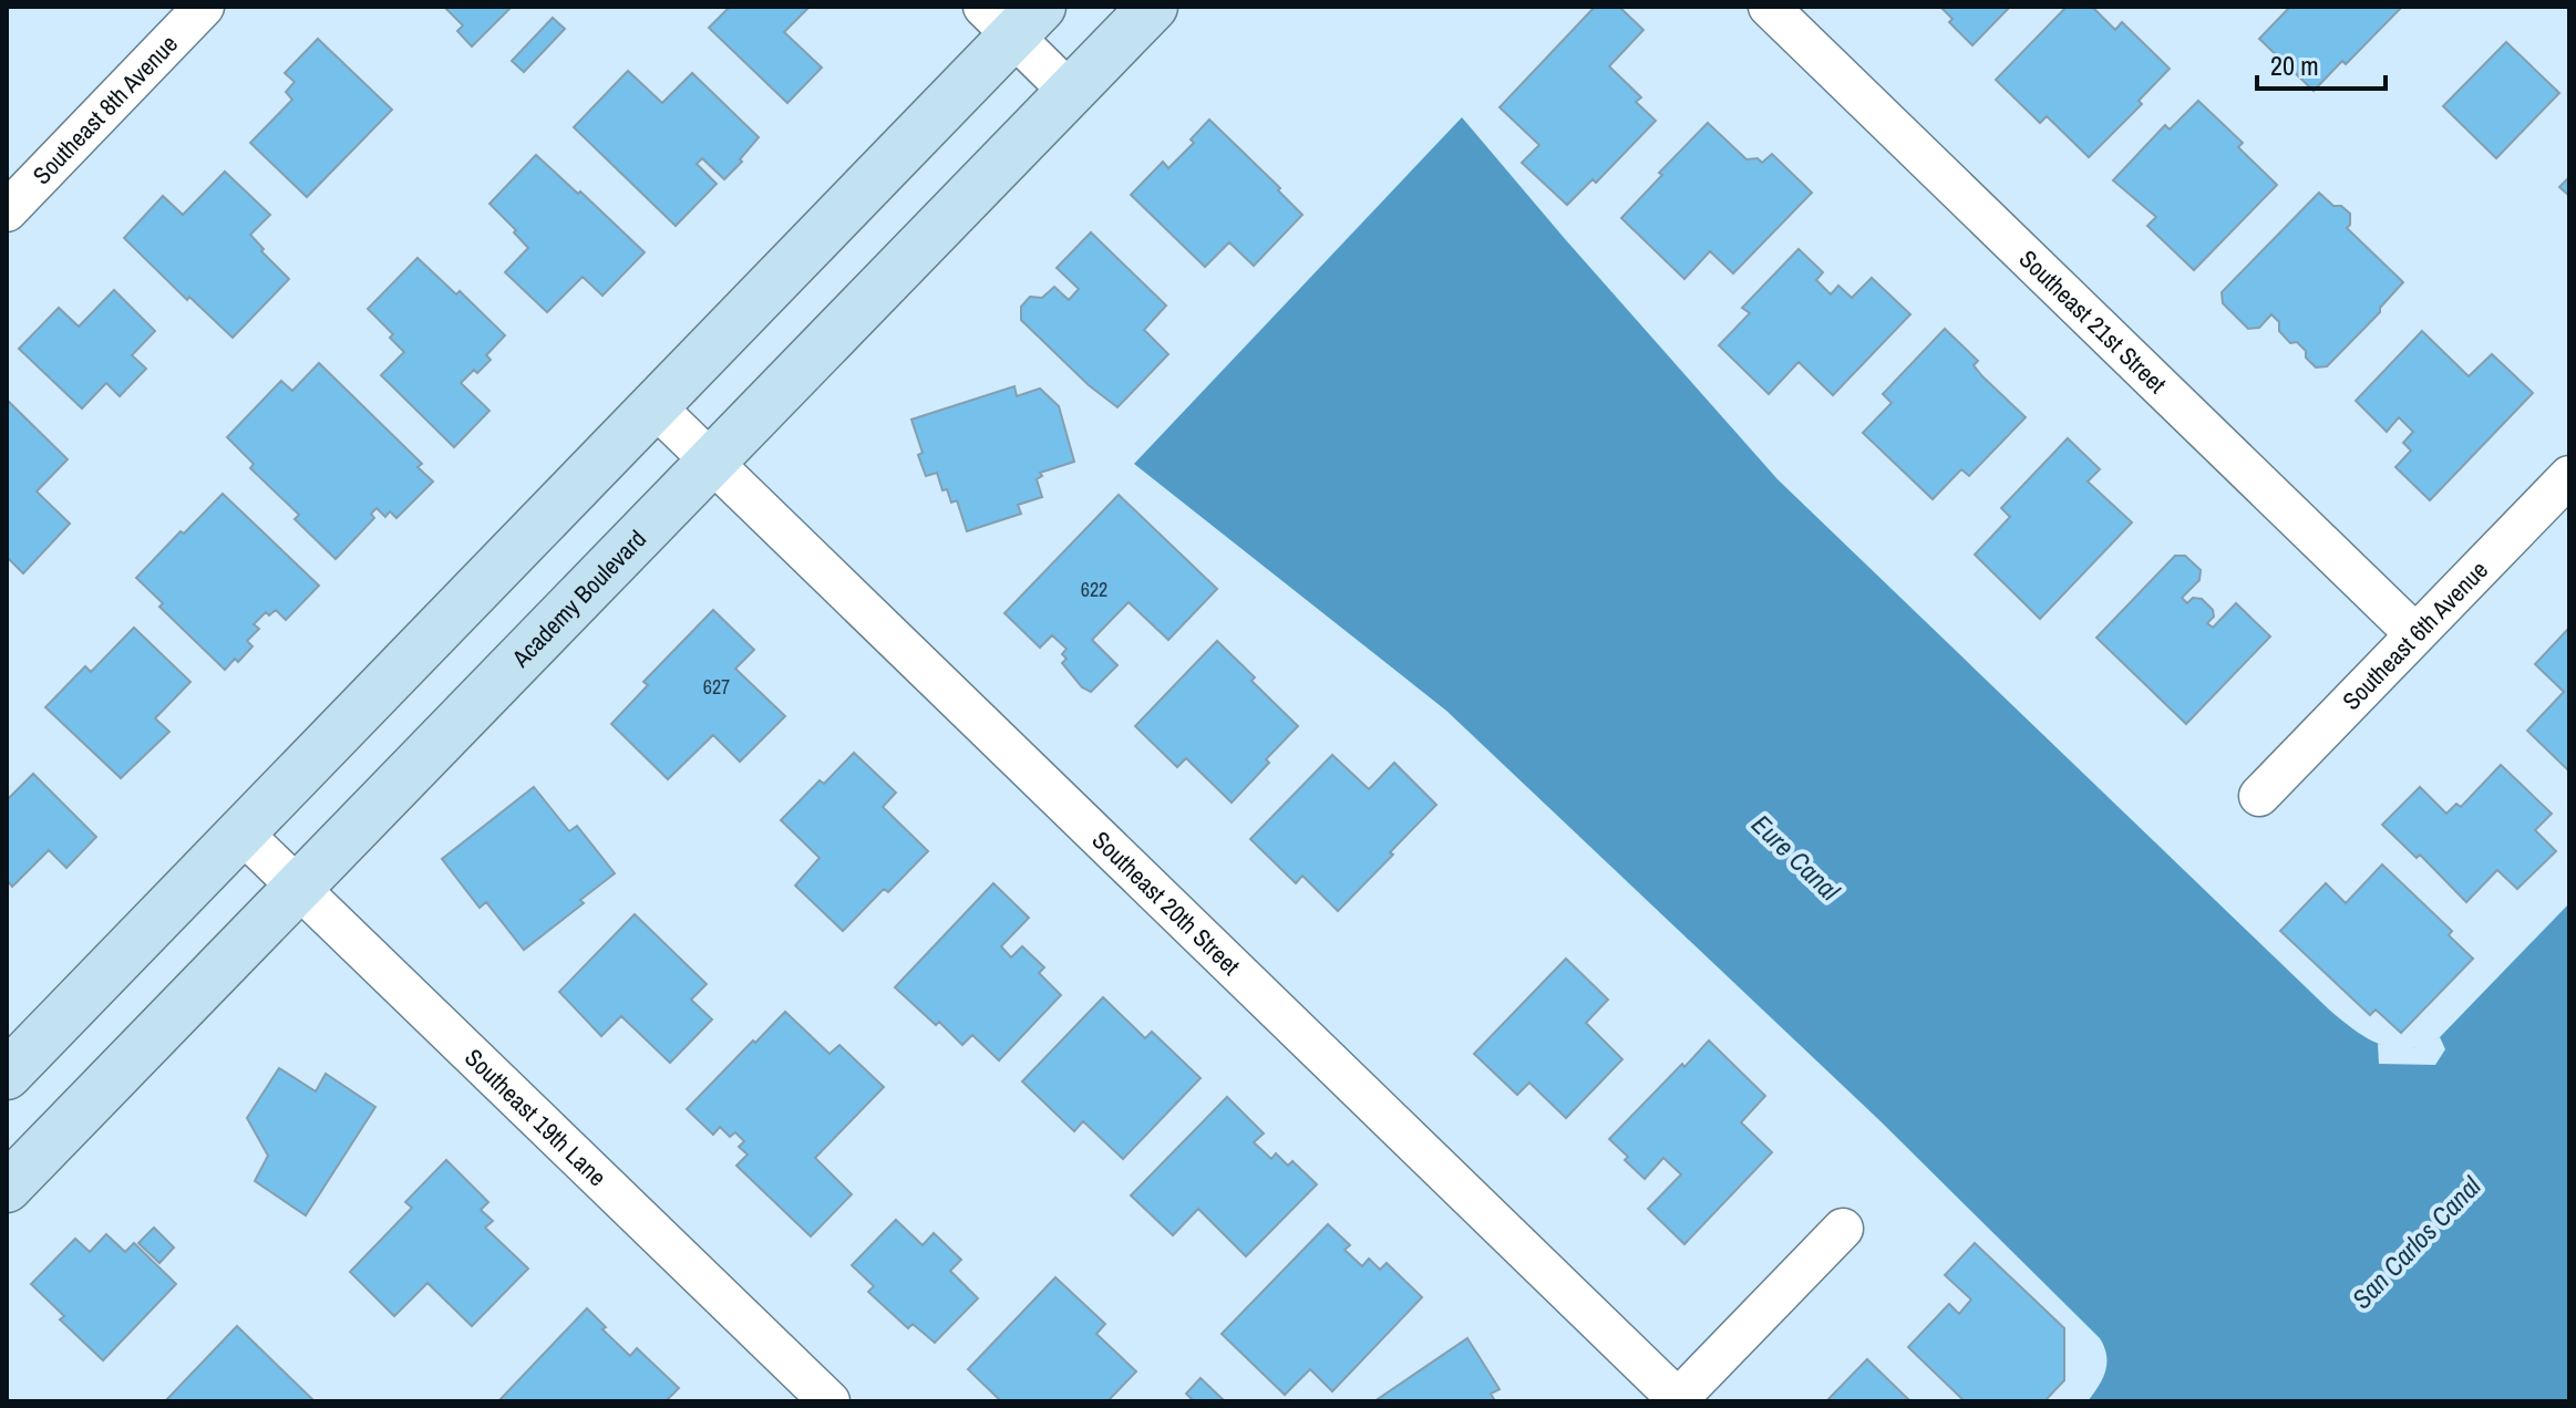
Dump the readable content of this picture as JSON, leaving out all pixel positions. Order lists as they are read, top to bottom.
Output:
{
  "streets": {
    "street": [
      "Southeast 8th Avenue",
      "Southeast 21st Street",
      "Academy Boulevard",
      "Southeast 6th Avenue",
      "Southeast 20th Street",
      "Southeast 19th Lane"
    ]
  },
  "crossings": [
    ["Southeast 21st Street", "Southeast 6th Avenue"],
    ["Academy Boulevard", "Southeast 20th Street"],
    ["Academy Boulevard", "Southeast 19th Lane"]
  ],
  "water": ["Eure Canal", "San Carlos Canal"],
  "house_numbers": ["622", "627"],
  "scale_bar": "20 m"
}
